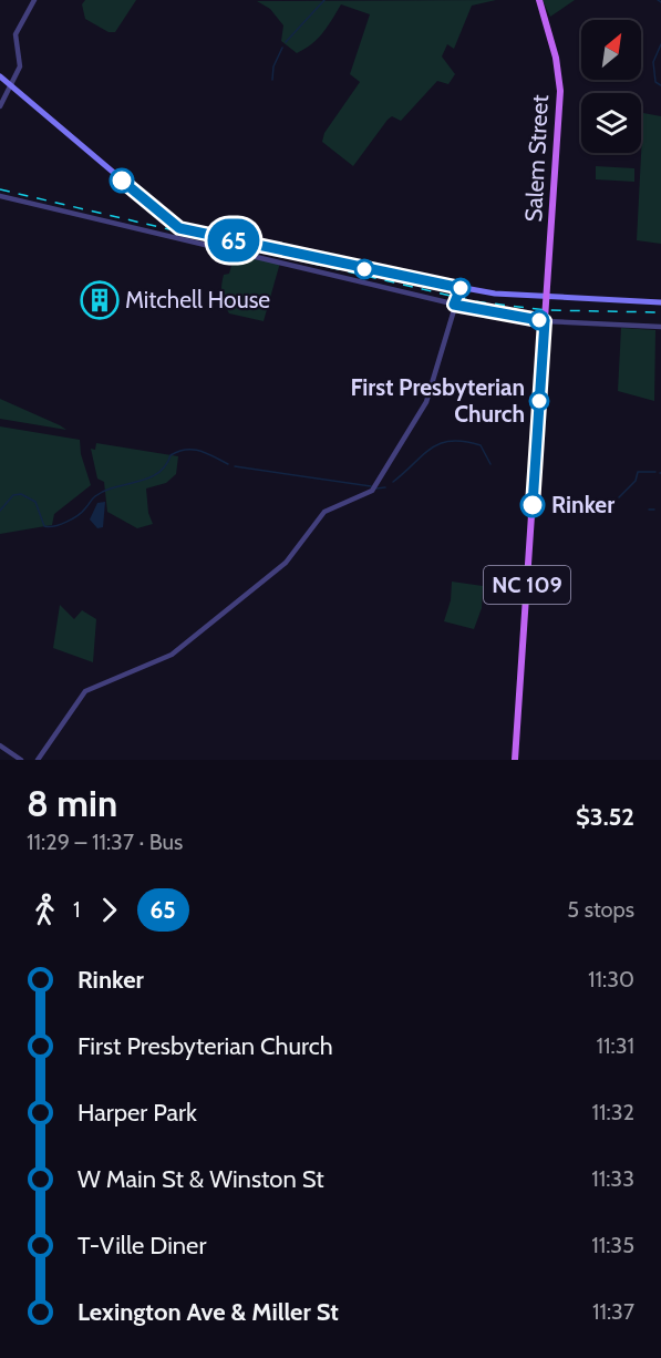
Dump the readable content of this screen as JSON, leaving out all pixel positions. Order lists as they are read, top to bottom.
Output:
{
  "streets": {
    "main road": ["Salem Street", "NC 109"]
  },
  "crossings": [
    ["Salem Street", "NC 109"]
  ],
  "places": {
    "building": ["Mitchell House"],
    "other": ["First Presbyterian Church", "Rinker"]
  },
  "lines": ["bus line 65"],
  "north": "top right",
  "page": {
    "on_map": "65",
    "heading": ["8 min", "11:29 – 11:37 · Bus", "$3.52"],
    "legs": ["1", "65", "5 stops"],
    "list": [
      {
        "name": "Rinker",
        "value": "11:30"
      },
      {
        "name": "First Presbyterian Church",
        "value": "11:31"
      },
      {
        "name": "Harper Park",
        "value": "11:32"
      },
      {
        "name": "W Main St & Winston St",
        "value": "11:33"
      },
      {
        "name": "T-Ville Diner",
        "value": "11:35"
      },
      {
        "name": "Lexington Ave & Miller St",
        "value": "11:37"
      }
    ]
  }
}
